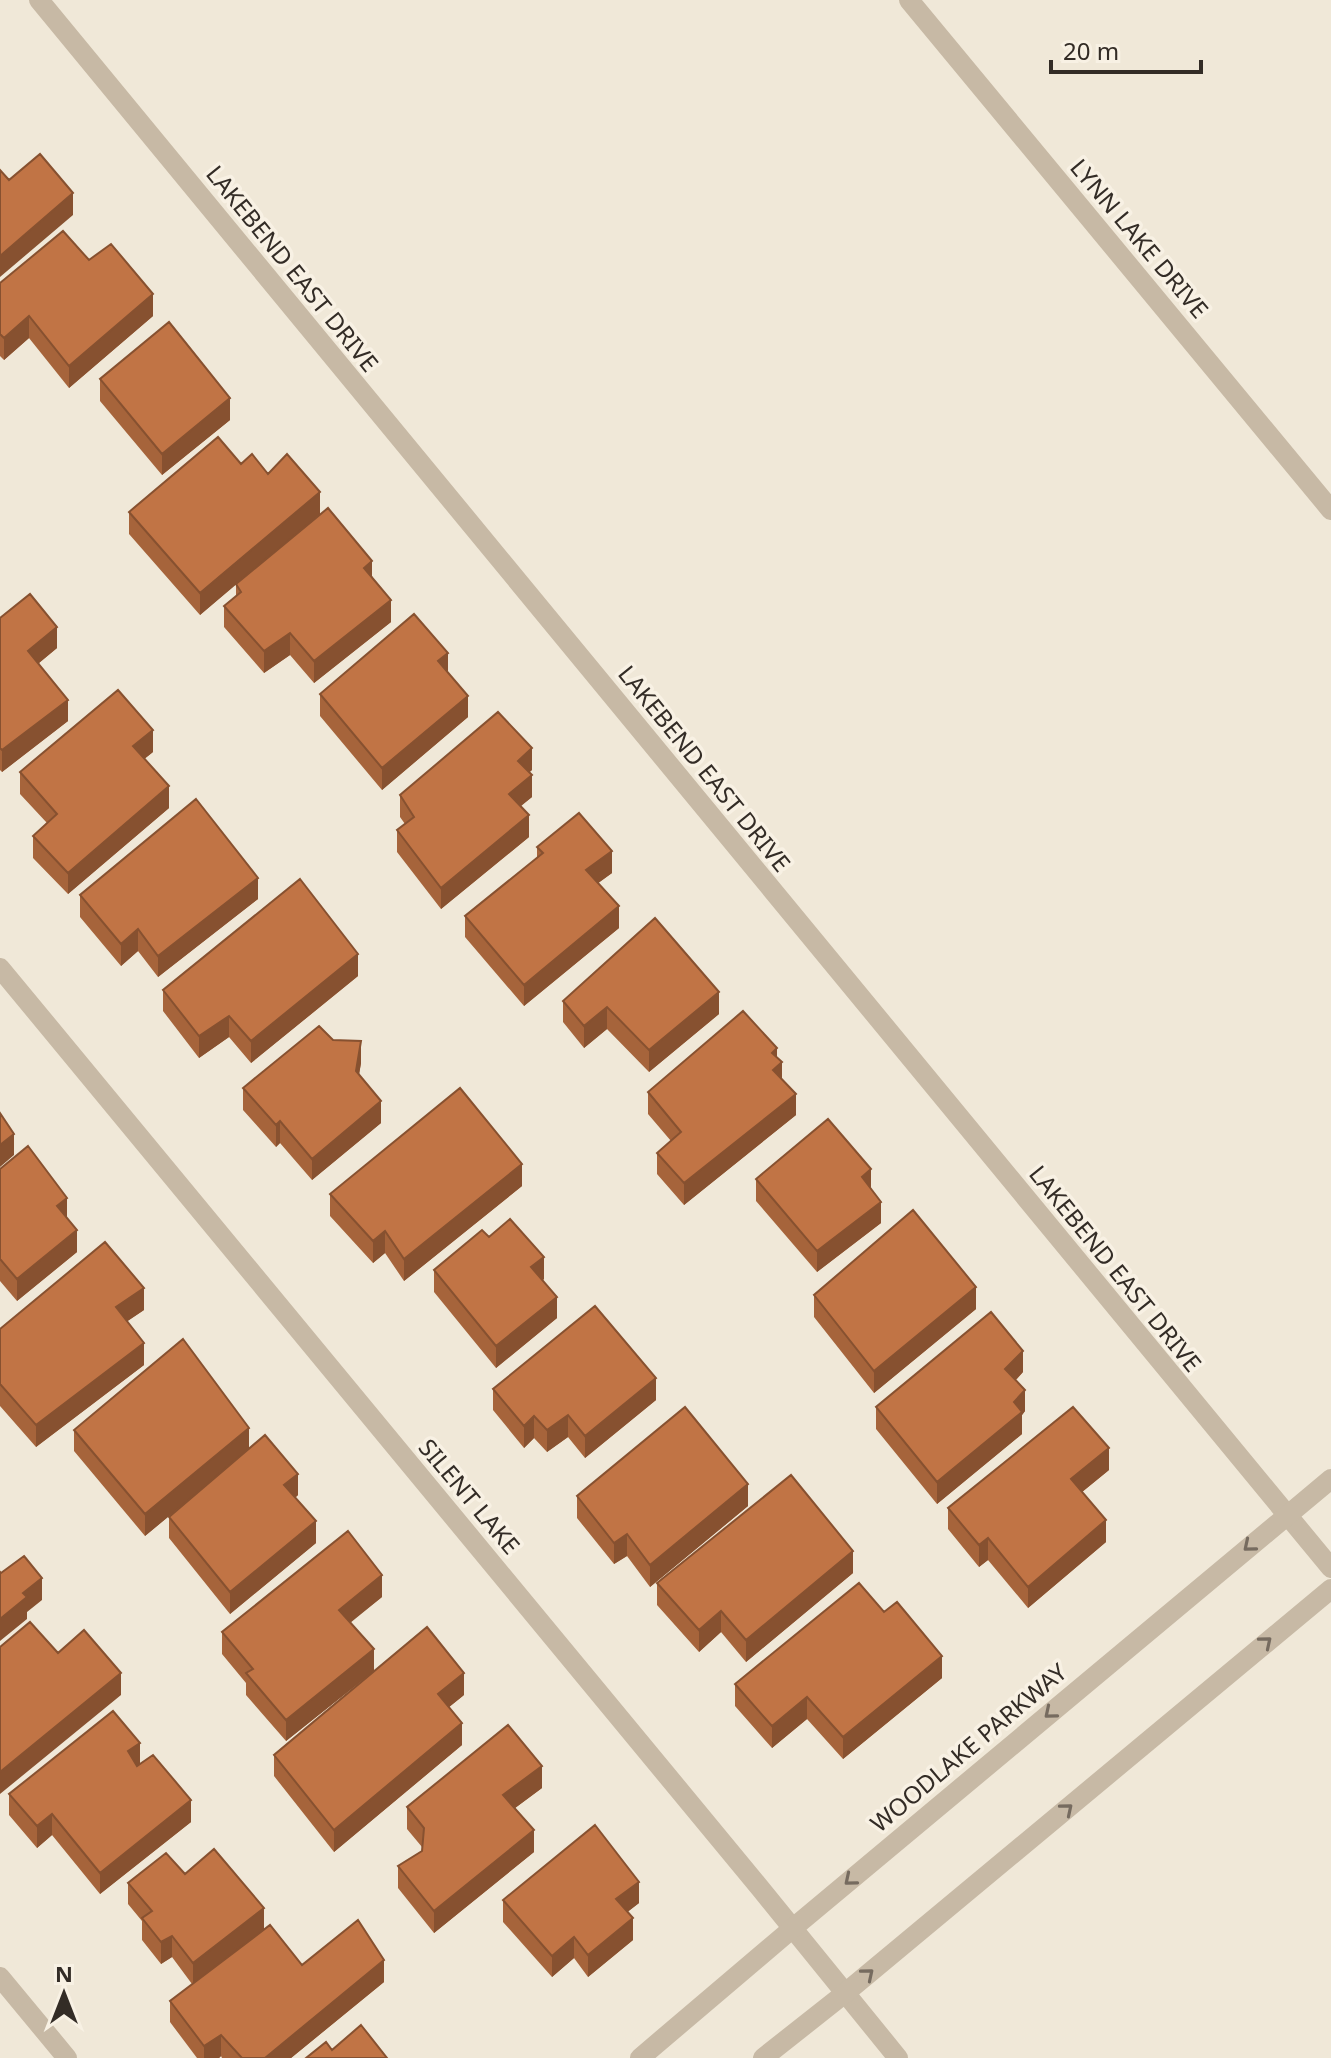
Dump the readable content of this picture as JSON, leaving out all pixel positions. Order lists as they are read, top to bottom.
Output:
{
  "streets": {
    "street": [
      "LYNN LAKE DRIVE",
      "LAKEBEND EAST DRIVE",
      "SILENT LAKE",
      "WOODLAKE PARKWAY"
    ]
  },
  "crossings": [
    ["LAKEBEND EAST DRIVE", "WOODLAKE PARKWAY"],
    ["SILENT LAKE", "WOODLAKE PARKWAY"]
  ],
  "scale_bar": "20 m",
  "north": "top"
}
